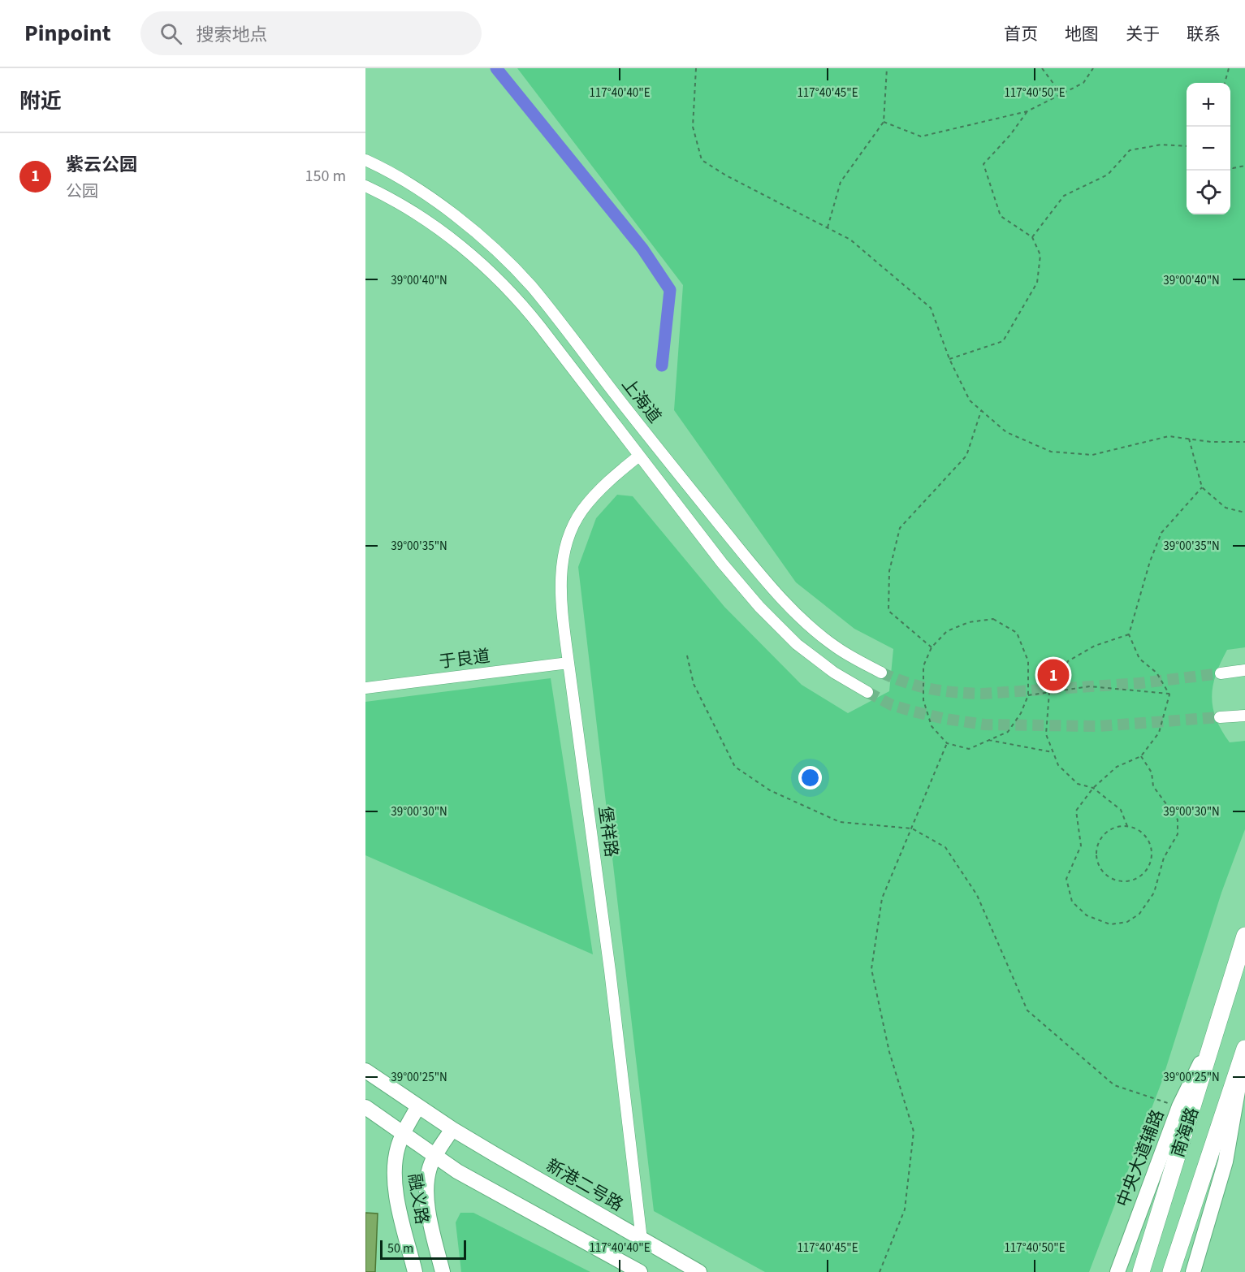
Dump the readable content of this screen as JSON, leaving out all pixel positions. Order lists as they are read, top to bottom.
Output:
{
  "streets": {
    "highway": ["南海路"],
    "main road": ["中央大道辅路", "新港二号路", "融义路"],
    "street": ["上海道", "于良道", "堡祥路"]
  },
  "crossings": [
    ["上海道", "堡祥路"],
    ["于良道", "堡祥路"],
    ["堡祥路", "新港二号路"],
    ["南海路", "中央大道辅路"],
    ["新港二号路", "融义路"]
  ],
  "scale_bar": "50 m",
  "page": {
    "header": "Pinpoint",
    "search": "搜索地点",
    "nav": [
      "首页",
      "地图",
      "关于",
      "联系"
    ],
    "heading": "附近",
    "map_buttons": ["+", "−"],
    "list": [
      {
        "mark": "1",
        "name": "紫云公园",
        "note": "公园",
        "value": "150 m"
      }
    ],
    "pins": "1",
    "scale": "50 m"
  },
  "coordinates": [
    "117°40'40\"E",
    "117°40'45\"E",
    "117°40'50\"E",
    "39°00'40\"N",
    "39°00'35\"N",
    "39°00'30\"N",
    "39°00'25\"N"
  ]
}
